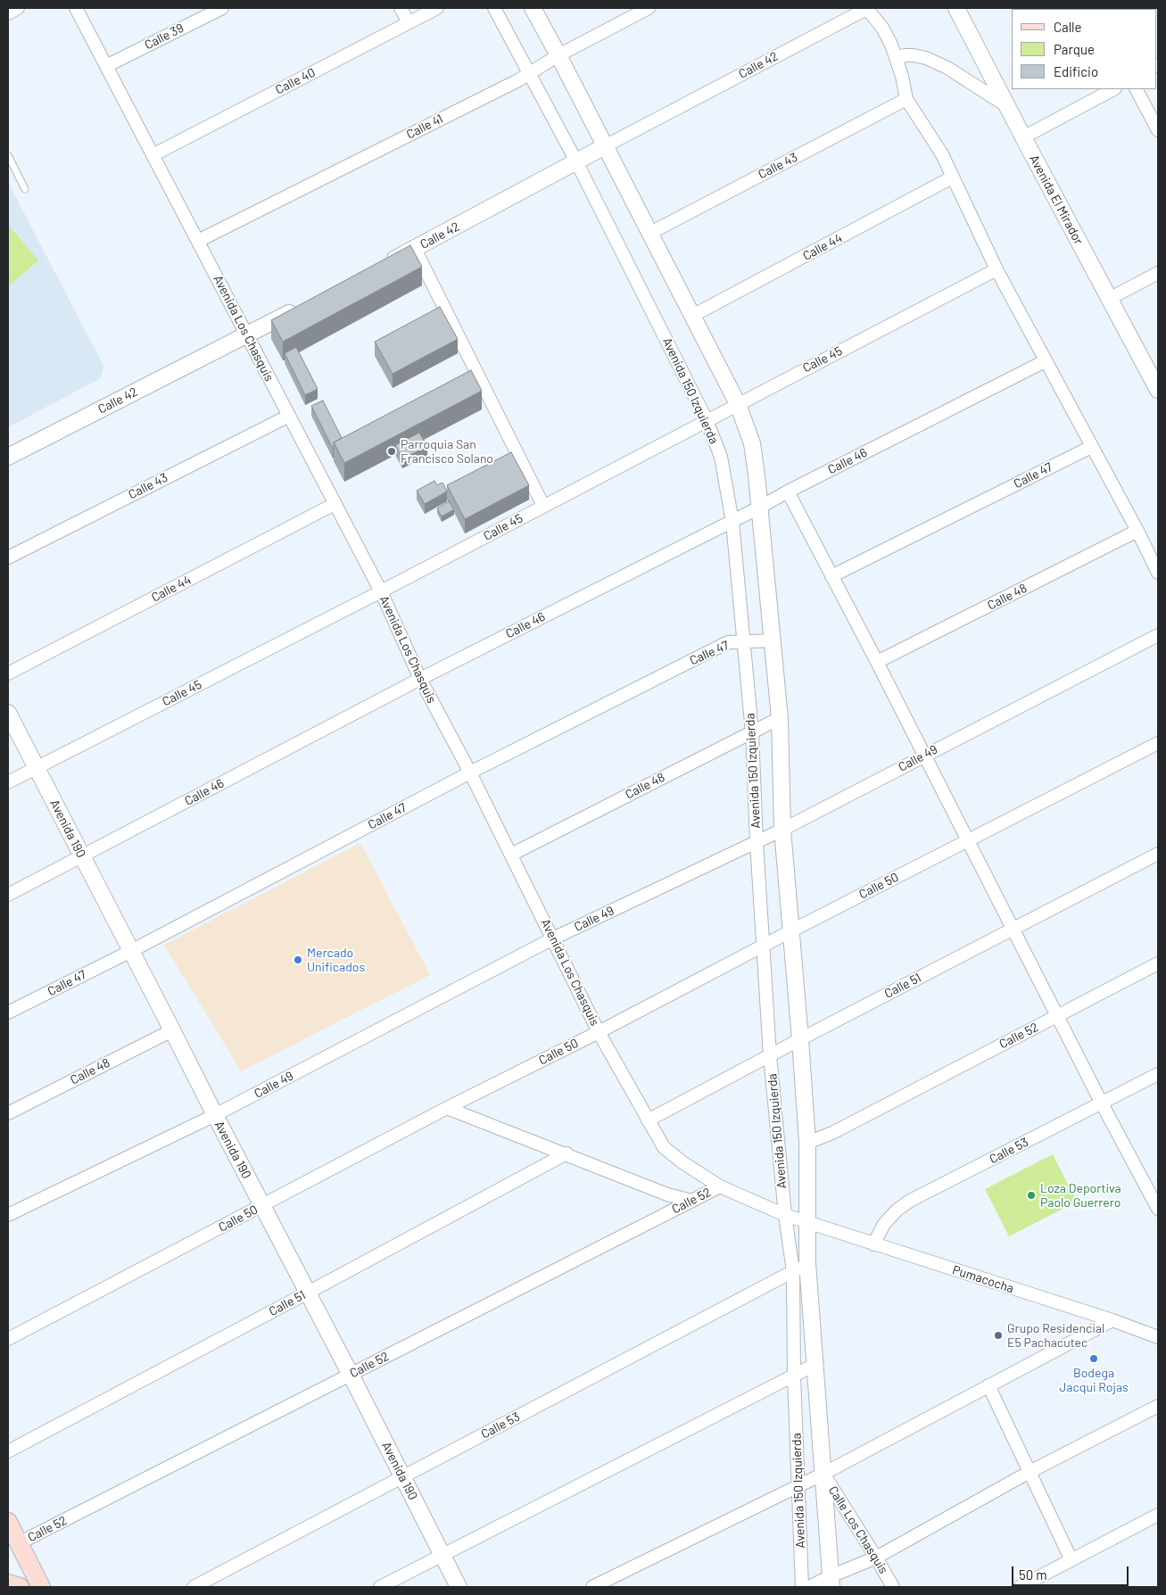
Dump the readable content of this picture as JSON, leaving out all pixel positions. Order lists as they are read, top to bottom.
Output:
{
  "streets": {
    "street": [
      "Calle 39",
      "Calle 42",
      "Calle 40",
      "Calle 41",
      "Calle 43",
      "Avenida El Mirador",
      "Calle 44",
      "Avenida Los Chasquis",
      "Calle 45",
      "Avenida 150 Izquierda",
      "Calle 46",
      "Calle 47",
      "Calle 48",
      "Calle 49",
      "Avenida 190",
      "Calle 50",
      "Calle 51",
      "Calle 52",
      "Calle 53",
      "Pumacocha",
      "Calle Los Chasquis"
    ]
  },
  "crossings": [
    ["Calle 39", "Avenida Los Chasquis"],
    ["Calle 42", "Avenida Los Chasquis"],
    ["Calle 42", "Avenida 150 Izquierda"],
    ["Calle 40", "Avenida Los Chasquis"],
    ["Calle 41", "Avenida Los Chasquis"],
    ["Calle 41", "Avenida 150 Izquierda"],
    ["Calle 43", "Avenida Los Chasquis"],
    ["Calle 43", "Avenida 150 Izquierda"],
    ["Calle 44", "Avenida Los Chasquis"],
    ["Calle 44", "Avenida 150 Izquierda"],
    ["Avenida Los Chasquis", "Calle 45"],
    ["Avenida Los Chasquis", "Avenida 150 Izquierda"],
    ["Avenida Los Chasquis", "Calle 46"],
    ["Avenida Los Chasquis", "Calle 47"],
    ["Avenida Los Chasquis", "Calle 48"],
    ["Avenida Los Chasquis", "Calle 49"],
    ["Avenida Los Chasquis", "Calle 50"],
    ["Avenida Los Chasquis", "Calle 51"],
    ["Avenida Los Chasquis", "Calle 52"],
    ["Avenida Los Chasquis", "Pumacocha"],
    ["Calle 45", "Avenida 150 Izquierda"],
    ["Calle 45", "Avenida 190"],
    ["Avenida 150 Izquierda", "Calle 46"],
    ["Avenida 150 Izquierda", "Calle 47"],
    ["Avenida 150 Izquierda", "Calle 48"],
    ["Avenida 150 Izquierda", "Calle 49"],
    ["Avenida 150 Izquierda", "Calle 50"],
    ["Avenida 150 Izquierda", "Calle 51"],
    ["Avenida 150 Izquierda", "Calle 52"],
    ["Avenida 150 Izquierda", "Calle 53"],
    ["Avenida 150 Izquierda", "Pumacocha"],
    ["Avenida 150 Izquierda", "Calle Los Chasquis"],
    ["Calle 46", "Avenida 190"],
    ["Calle 47", "Avenida 190"],
    ["Calle 48", "Avenida 190"],
    ["Calle 49", "Avenida 190"],
    ["Avenida 190", "Calle 50"],
    ["Avenida 190", "Calle 51"],
    ["Avenida 190", "Calle 52"],
    ["Avenida 190", "Calle 53"],
    ["Calle 53", "Pumacocha"]
  ],
  "places": [
    "Parroquia San Francisco Solano",
    "Mercado Unificados",
    "Loza Deportiva Paolo Guerrero",
    "Grupo Residencial E5 Pachacutec",
    "Bodega Jacqui Rojas"
  ],
  "legend": ["Calle", "Parque", "Edificio"],
  "scale_bar": "50 m"
}
